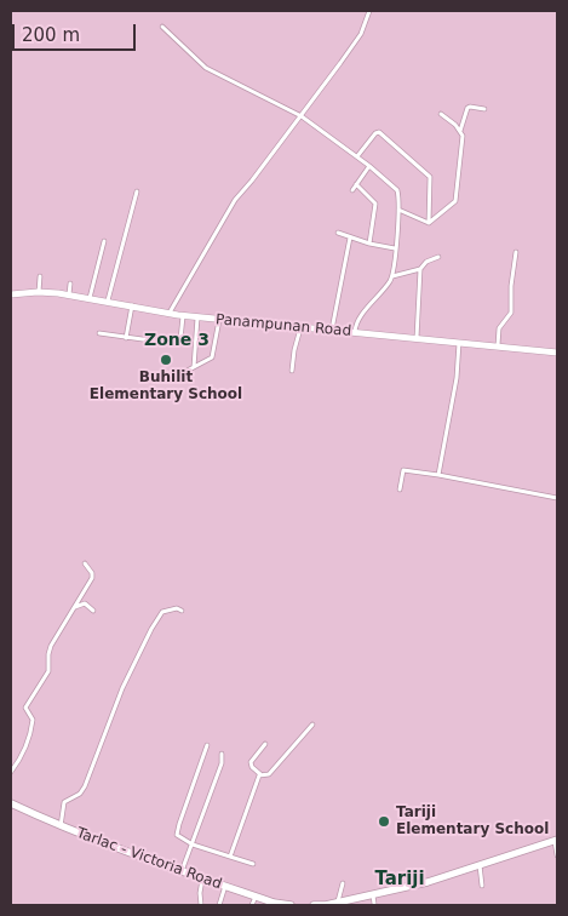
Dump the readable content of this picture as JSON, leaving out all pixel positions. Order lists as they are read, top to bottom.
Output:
{
  "streets": {
    "main road": ["Tarlac - Victoria Road"],
    "street": ["Panampunan Road"]
  },
  "districts": ["Zone 3", "Tariji"],
  "places": ["Buhilit Elementary School", "Tariji Elementary School"],
  "scale_bar": "200 m"
}
